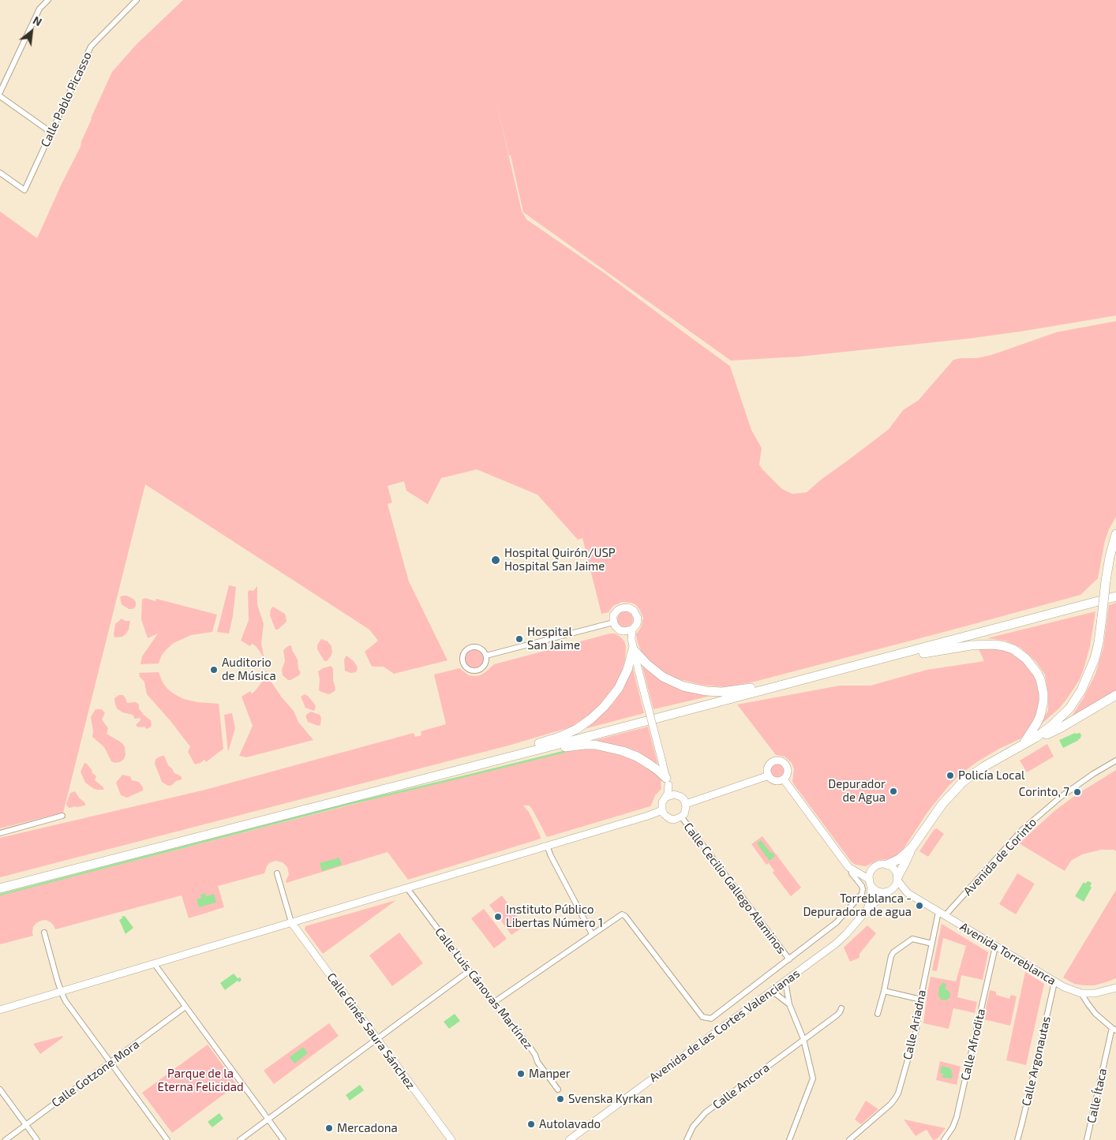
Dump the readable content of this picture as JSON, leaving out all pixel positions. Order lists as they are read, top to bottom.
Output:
{
  "streets": {
    "street": [
      "Calle Pablo Picasso",
      "Avenida de Corinto",
      "Calle Cecilio Gallego Alaminos",
      "Avenida Torreblanca",
      "Calle Luis Cánovas Martínez",
      "Calle Ariadna",
      "Avenida de las Cortes Valencianas",
      "Calle Ginés Saura Sánchez",
      "Calle Afrodita",
      "Calle Argonautas",
      "Calle Gotzone Mora",
      "Calle Ancora",
      "Calle Ítaca"
    ]
  },
  "crossings": [
    ["Avenida de Corinto", "Avenida Torreblanca"],
    ["Avenida de Corinto", "Calle Ariadna"],
    ["Avenida Torreblanca", "Calle Ariadna"],
    ["Avenida Torreblanca", "Calle Afrodita"],
    ["Avenida Torreblanca", "Calle Argonautas"]
  ],
  "parks": ["Parque de la Eterna Felicidad"],
  "places": [
    "Hospital Quirón/USP Hospital San Jaime",
    "Hospital San Jaime",
    "Auditorio de Música",
    "Policía Local",
    "Depurador de Agua",
    "Corinto, 7",
    "Torreblanca - Depuradora de agua",
    "Instituto Público Libertas Número 1",
    "Manper",
    "Svenska Kyrkan",
    "Autolavado",
    "Mercadona"
  ],
  "north": "top right"
}
